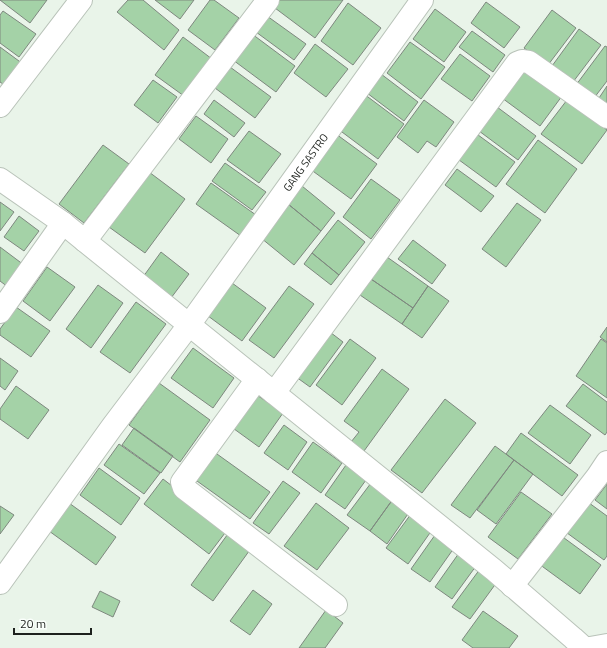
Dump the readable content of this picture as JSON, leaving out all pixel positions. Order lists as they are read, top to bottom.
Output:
{
  "streets": {
    "street": ["GANG SASTRO"]
  },
  "scale_bar": "20 m"
}
